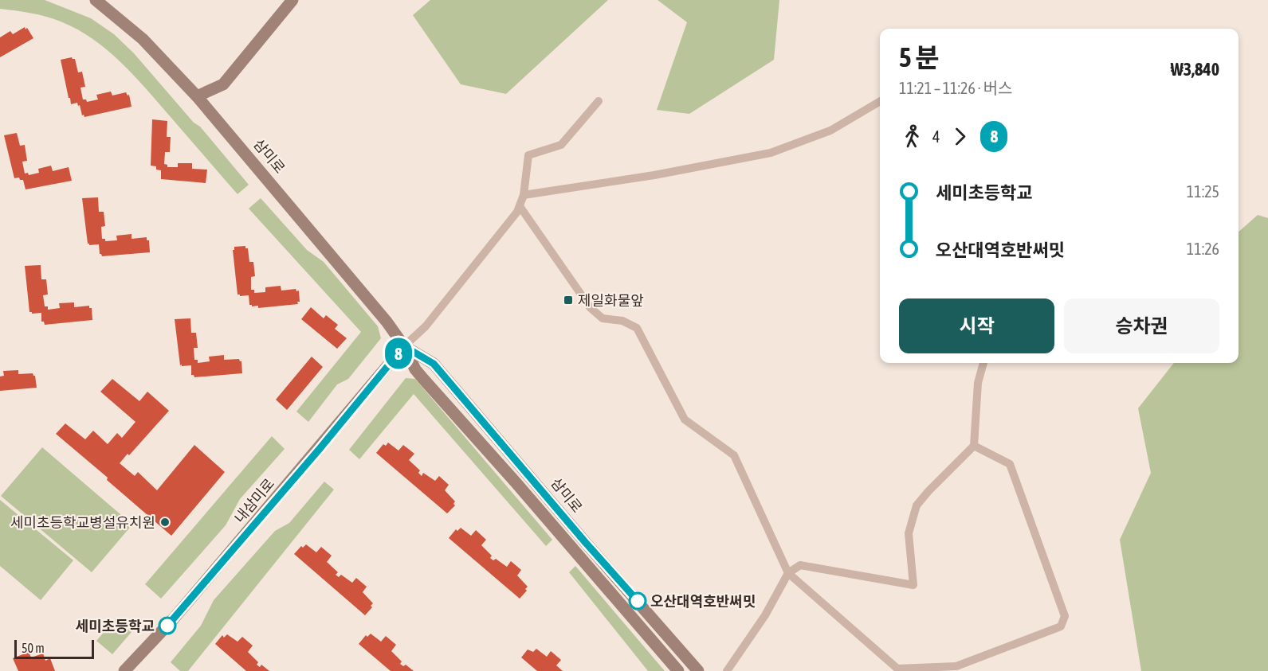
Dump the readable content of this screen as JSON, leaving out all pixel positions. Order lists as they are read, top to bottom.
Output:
{
  "streets": {
    "street": ["삼미로", "내삼미로"]
  },
  "crossings": [
    ["삼미로", "내삼미로"]
  ],
  "places": {
    "transit": ["제일화물앞"],
    "other": ["세미초등학교병설유치원", "오산대역호반써밋", "세미초등학교"]
  },
  "lines": ["bus line 8"],
  "scale_bar": "50 m",
  "page": {
    "on_map": "8",
    "heading": ["5 분", "11:21 – 11:26 · 버스", "₩3,840"],
    "legs": ["4", "8"],
    "list": [
      {
        "name": "세미초등학교",
        "value": "11:25"
      },
      {
        "name": "오산대역호반써밋",
        "value": "11:26"
      }
    ],
    "buttons": ["시작", "승차권"],
    "scale": "50 m"
  }
}
